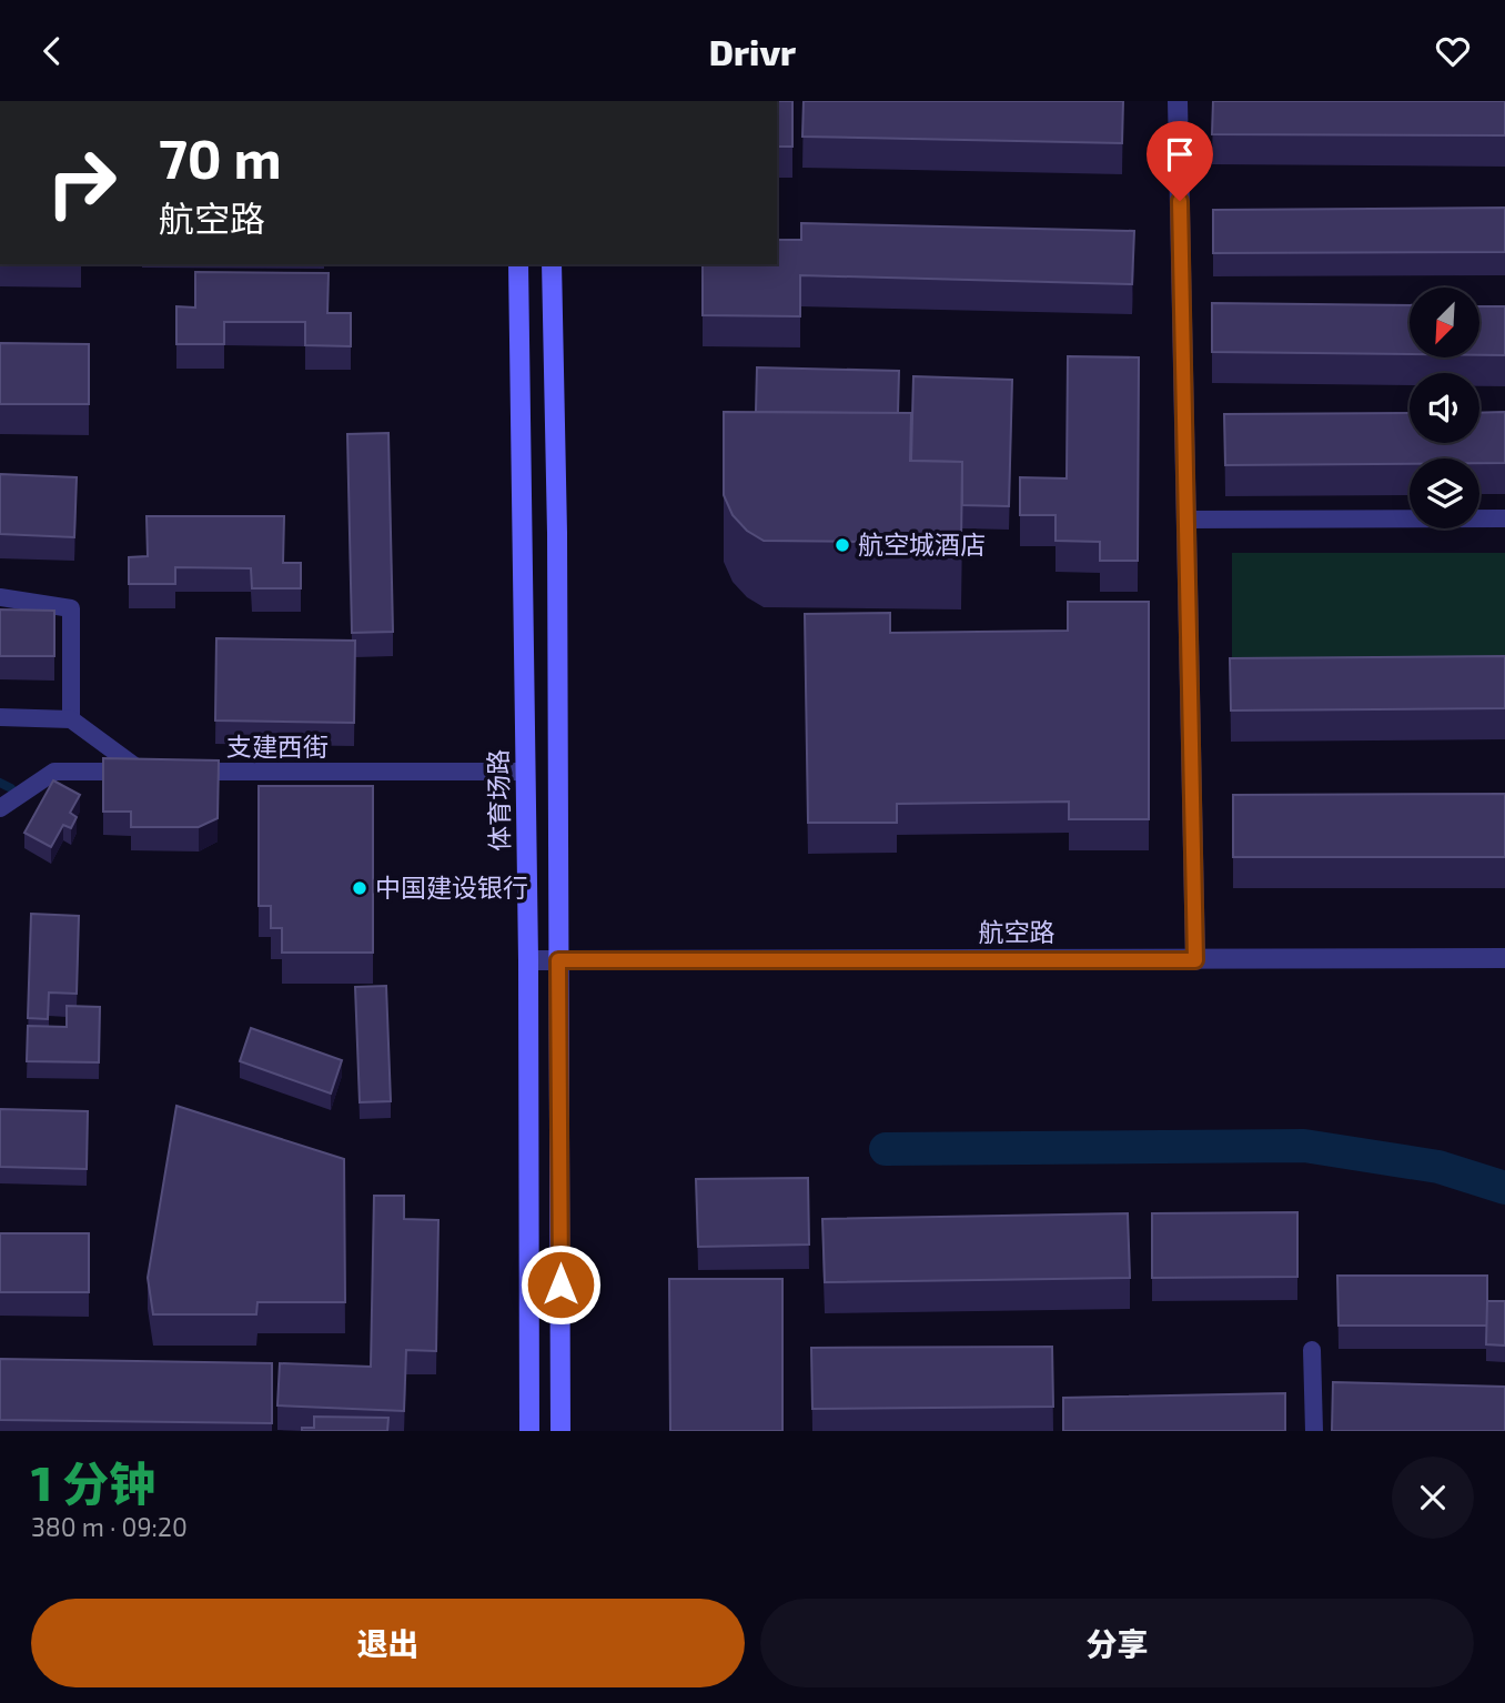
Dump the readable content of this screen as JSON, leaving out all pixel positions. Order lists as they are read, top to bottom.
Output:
{
  "streets": {
    "main road": ["体育场路"],
    "street": ["航空路"],
    "lane": ["支建西街"]
  },
  "crossings": [
    ["支建西街", "体育场路"],
    ["体育场路", "航空路"]
  ],
  "places": ["航空城酒店", "中国建设银行"],
  "north": "bottom left",
  "page": {
    "header": "Drivr",
    "turn": ["70 m", "航空路"],
    "heading": ["1 分钟", "380 m · 09:20"],
    "buttons": ["退出", "分享"]
  }
}
